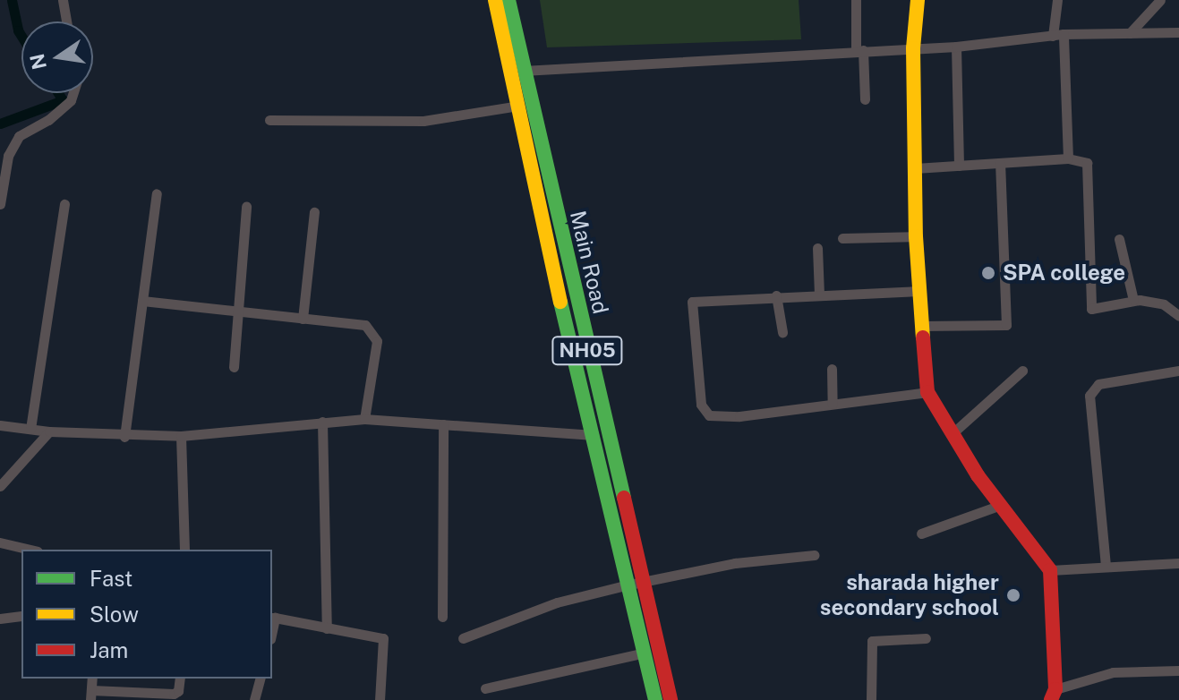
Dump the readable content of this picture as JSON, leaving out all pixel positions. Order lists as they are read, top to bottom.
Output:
{
  "streets": {
    "main road": ["Main Road", "NH05"]
  },
  "places": ["SPA college", "sharada higher secondary school"],
  "legend": ["Fast", "Slow", "Jam"],
  "north": "left"
}
